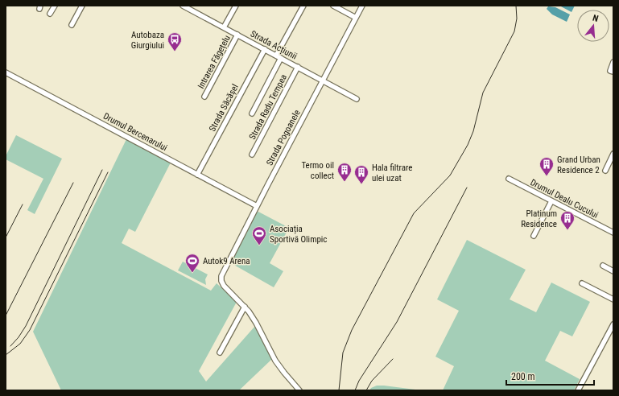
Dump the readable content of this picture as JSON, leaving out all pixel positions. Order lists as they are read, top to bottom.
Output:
{
  "streets": {
    "street": [
      "Strada Acțiunii",
      "Intrarea Făgețelu",
      "Strada Radu Tempea",
      "Strada Săcășel",
      "Drumul Bercenarului",
      "Strada Pogoanele",
      "Drumul Dealu Cucului"
    ]
  },
  "crossings": [
    ["Strada Acțiunii", "Intrarea Făgețelu"],
    ["Strada Acțiunii", "Strada Radu Tempea"],
    ["Strada Acțiunii", "Strada Săcășel"],
    ["Strada Acțiunii", "Strada Pogoanele"],
    ["Strada Săcășel", "Drumul Bercenarului"],
    ["Drumul Bercenarului", "Strada Pogoanele"]
  ],
  "places": {
    "bus stop": ["Autobaza Giurgiului"],
    "building": [
      "Grand Urban Residence 2",
      "Termo oil collect",
      "Hala filtrare ulei uzat",
      "Platinum Residence"
    ],
    "sports": ["Asociația Sportivă Olimpic", "Autok9 Arena"]
  },
  "scale_bar": "200 m",
  "north": "top"
}
